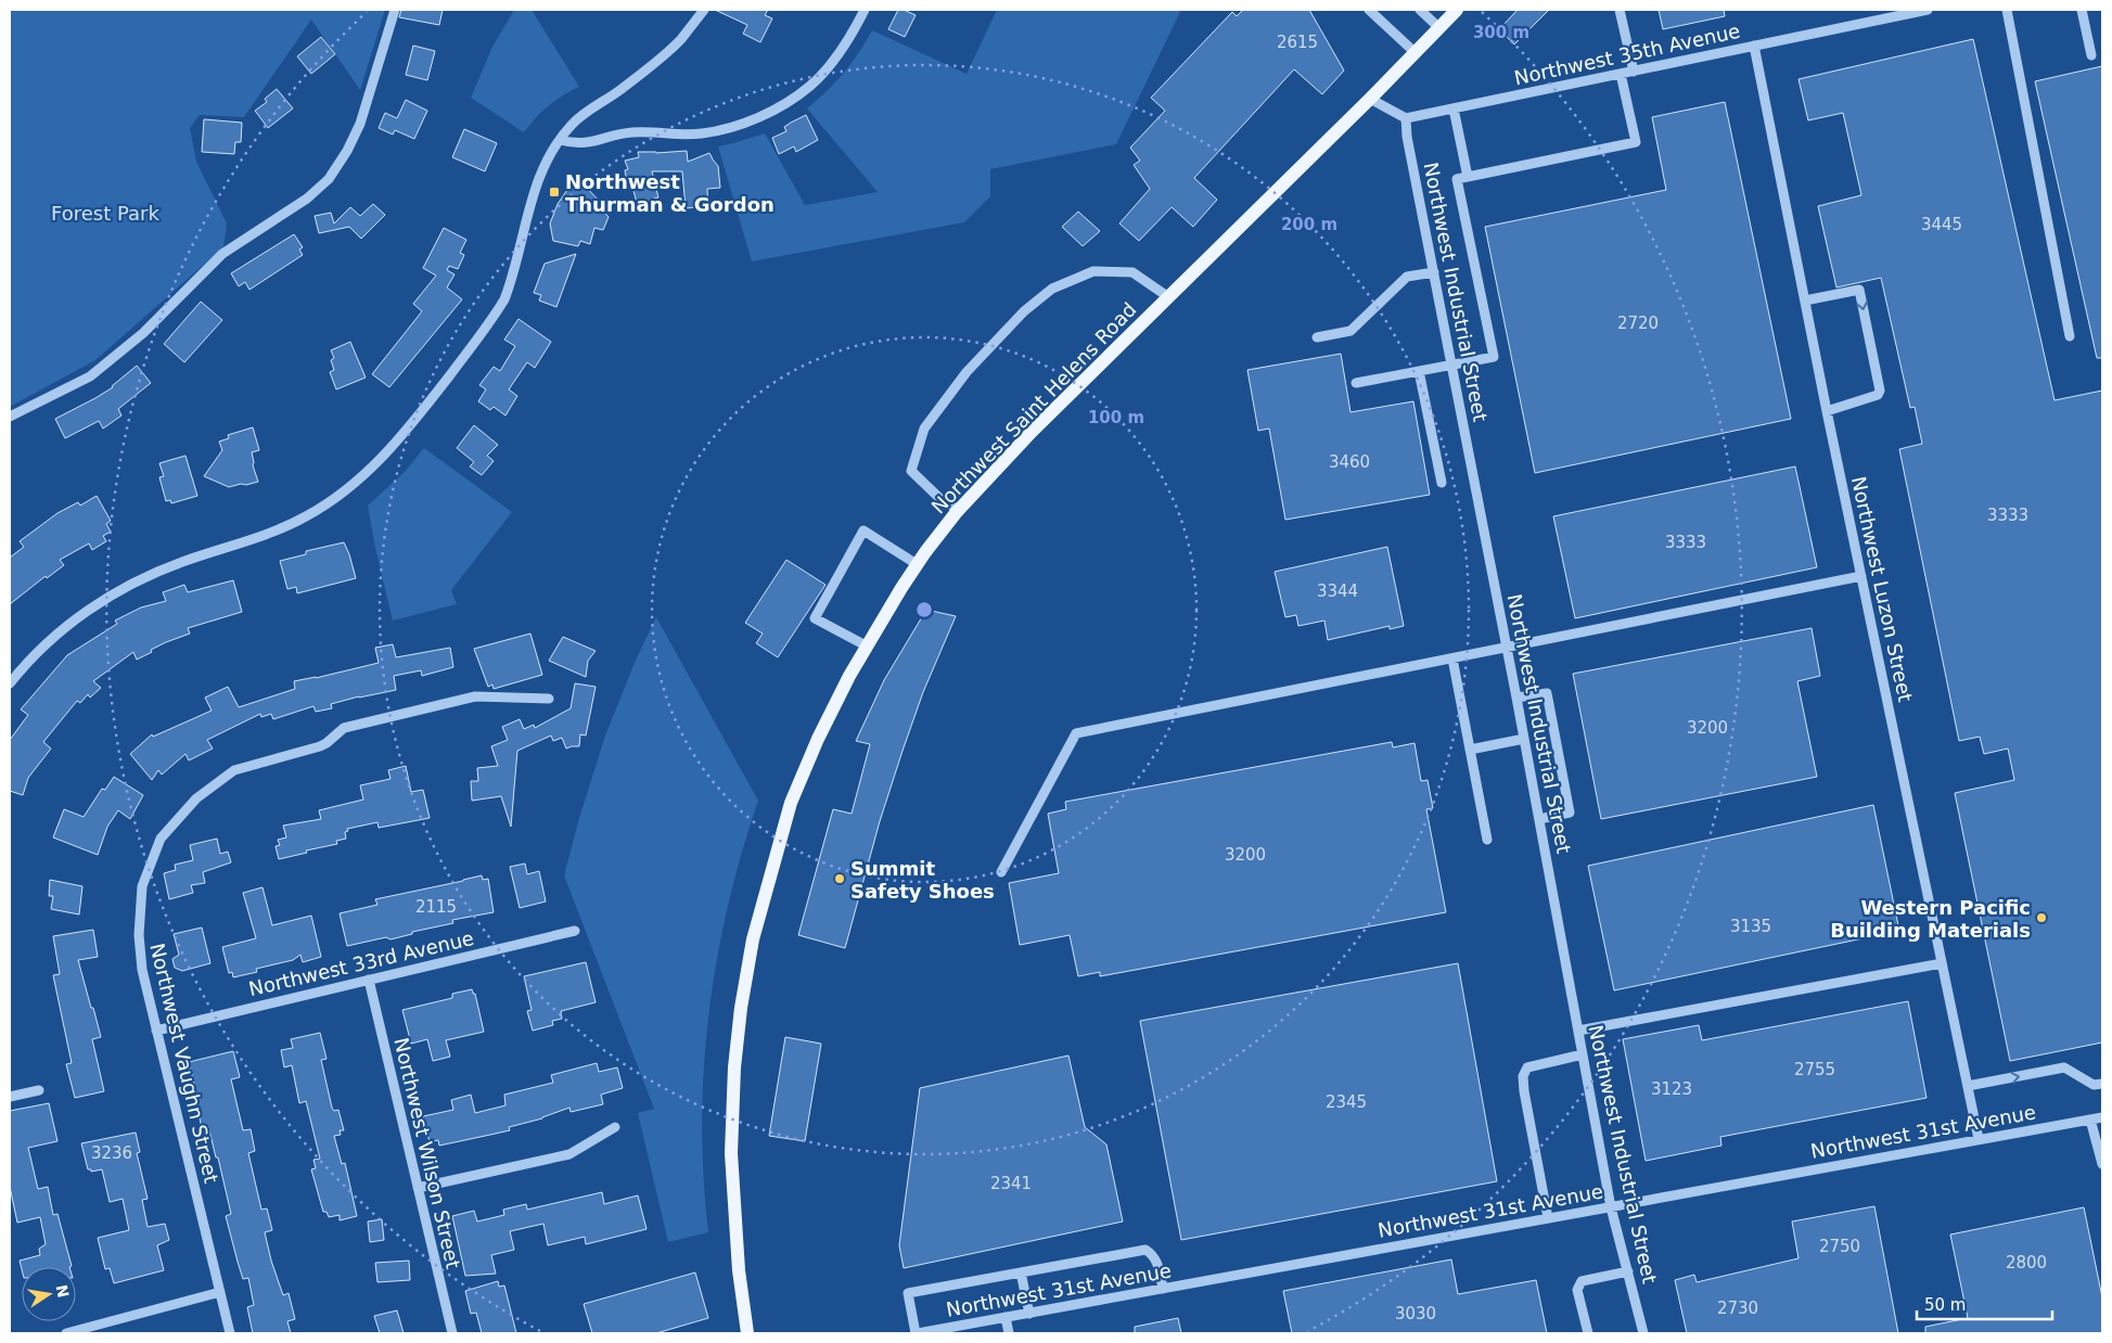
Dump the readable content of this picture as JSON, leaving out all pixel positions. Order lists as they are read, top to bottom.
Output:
{
  "streets": {
    "main road": ["Northwest Saint Helens Road"],
    "street": [
      "Northwest 35th Avenue",
      "Northwest Industrial Street",
      "Northwest Luzon Street",
      "Northwest 33rd Avenue",
      "Northwest Vaughn Street",
      "Northwest 31st Avenue",
      "Northwest Wilson Street"
    ]
  },
  "crossings": [
    ["Northwest 35th Avenue", "Northwest Industrial Street"],
    ["Northwest 35th Avenue", "Northwest Luzon Street"],
    ["Northwest Industrial Street", "Northwest 31st Avenue"],
    ["Northwest Luzon Street", "Northwest 31st Avenue"],
    ["Northwest 33rd Avenue", "Northwest Vaughn Street"],
    ["Northwest 33rd Avenue", "Northwest Wilson Street"]
  ],
  "parks": ["Forest Park"],
  "places": {
    "transit": ["Northwest Thurman & Gordon"],
    "other": ["Summit Safety Shoes", "Western Pacific Building Materials"]
  },
  "house_numbers": [
    "2615",
    "3445",
    "2720",
    "3460",
    "3333",
    "3333",
    "3344",
    "3200",
    "3200",
    "2115",
    "3135",
    "2755",
    "3123",
    "2345",
    "3236",
    "2341",
    "2750",
    "2800",
    "2730",
    "3030"
  ],
  "scale_bar": "50 m",
  "north": "right",
  "rings": ["300 m", "200 m", "100 m"]
}
